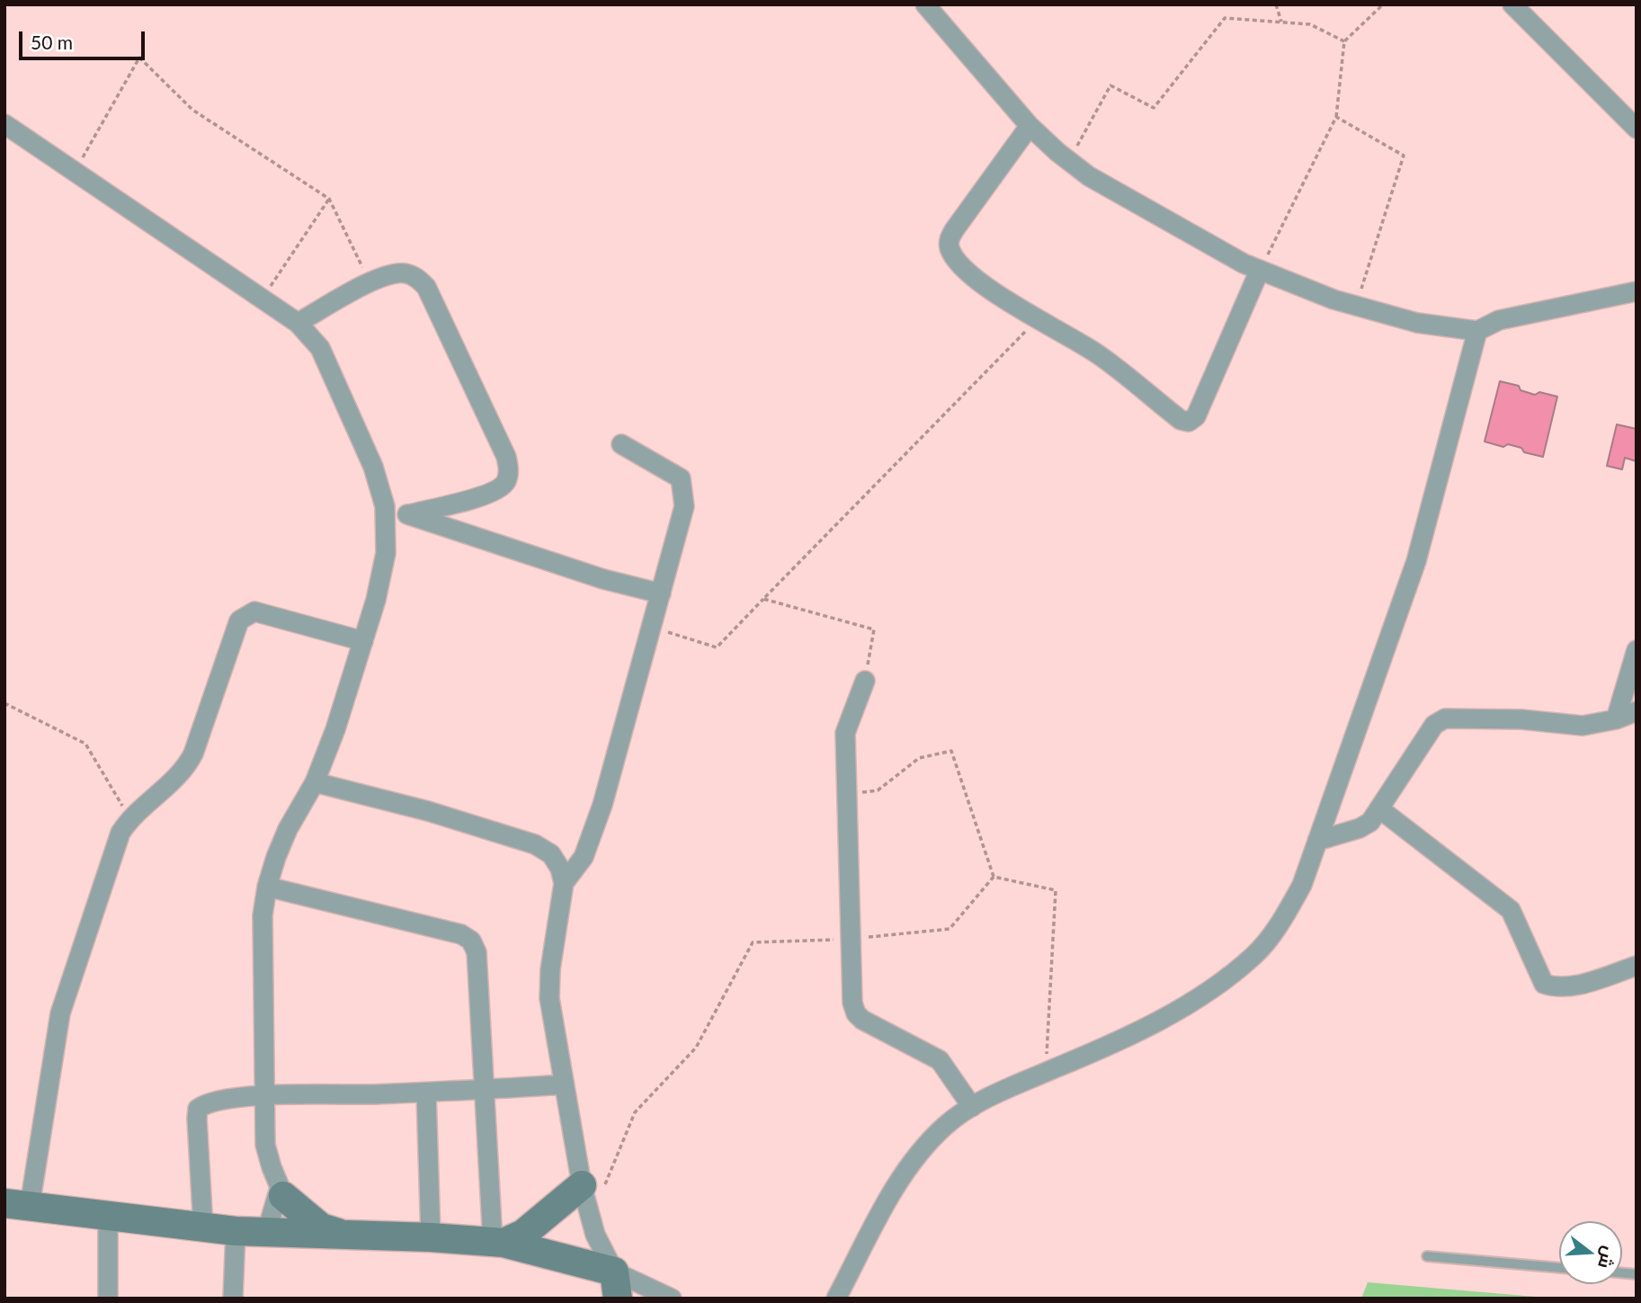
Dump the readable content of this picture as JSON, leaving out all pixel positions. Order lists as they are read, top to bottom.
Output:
{
  "scale_bar": "50 m",
  "north": "right"
}
